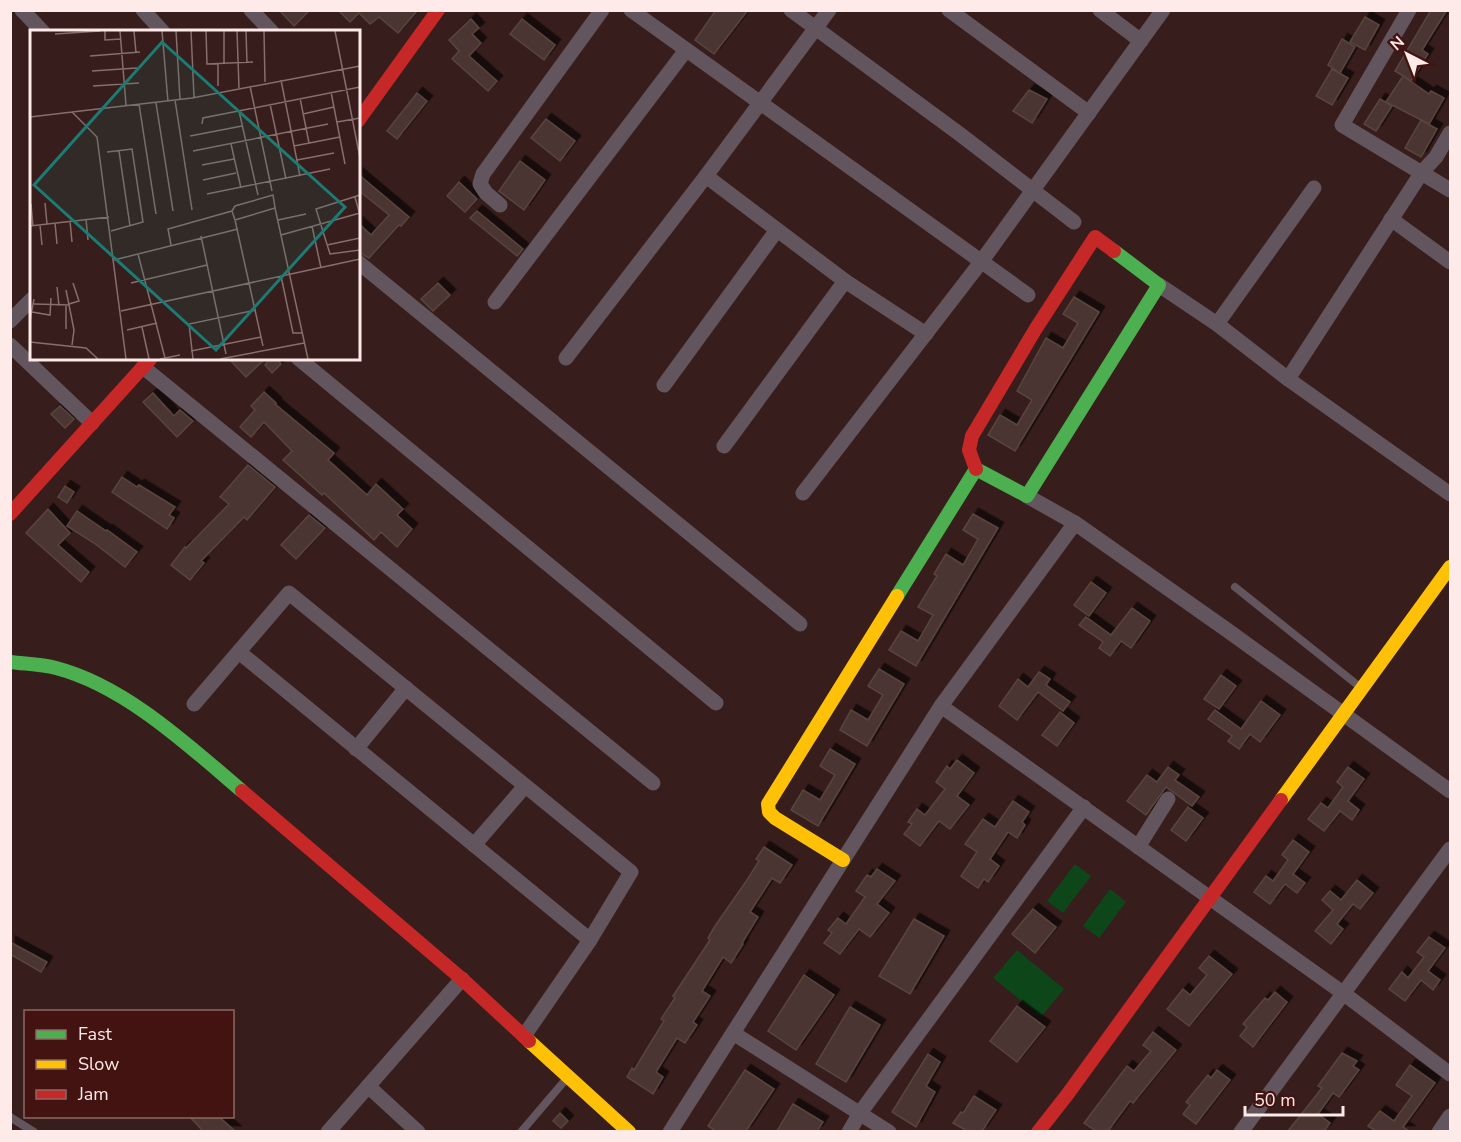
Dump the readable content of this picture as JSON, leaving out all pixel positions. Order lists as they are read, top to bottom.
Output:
{
  "legend": ["Fast", "Slow", "Jam"],
  "scale_bar": "50 m",
  "north": "top left"
}
